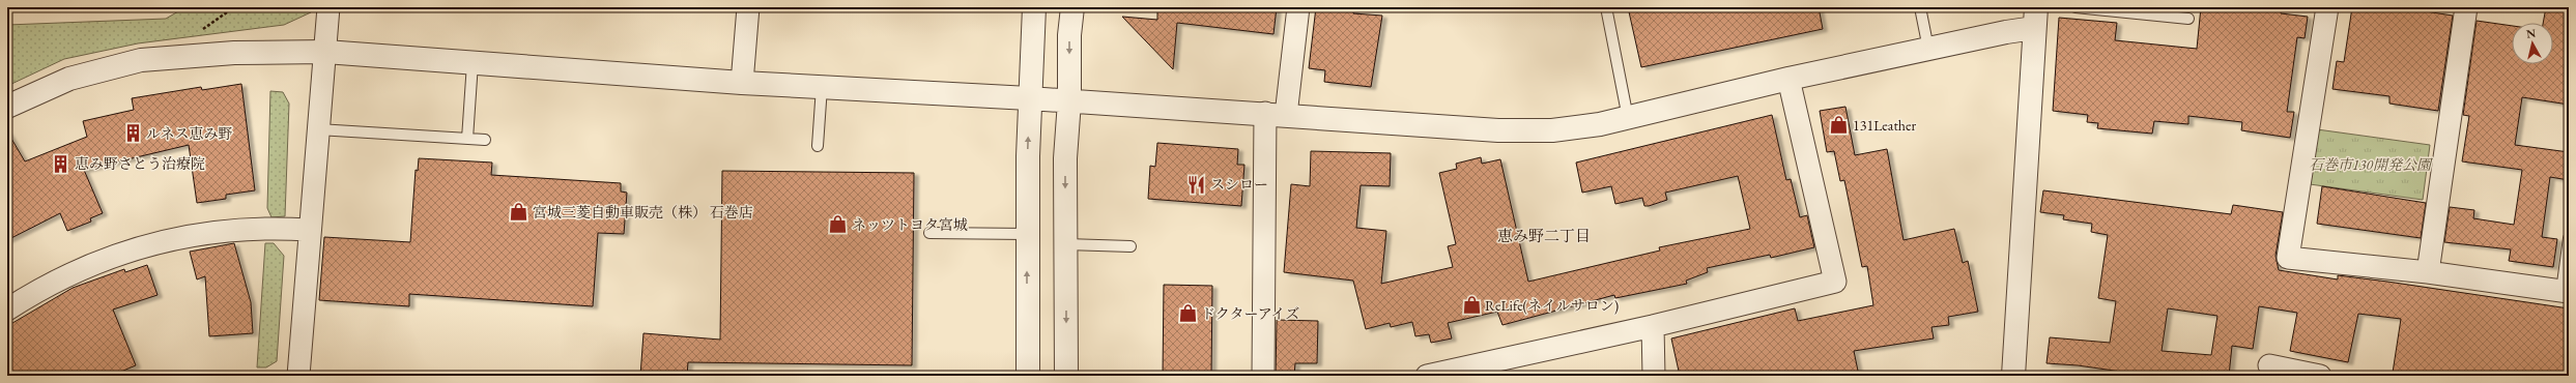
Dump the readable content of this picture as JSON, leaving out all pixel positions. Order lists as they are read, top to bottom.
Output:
{
  "districts": ["恵み野二丁目"],
  "parks": ["石巻市130開発公園"],
  "places": {
    "shop": [
      "131Leather",
      "宮城三菱自動車販売（株） 石巻店",
      "ネッツトヨタ宮城",
      "ReLife(ネイルサロン)",
      "ドクターアイズ"
    ],
    "building": ["ルネス恵み野", "恵み野さとう治療院"],
    "restaurant": ["スシロー"]
  },
  "north": "top"
}
